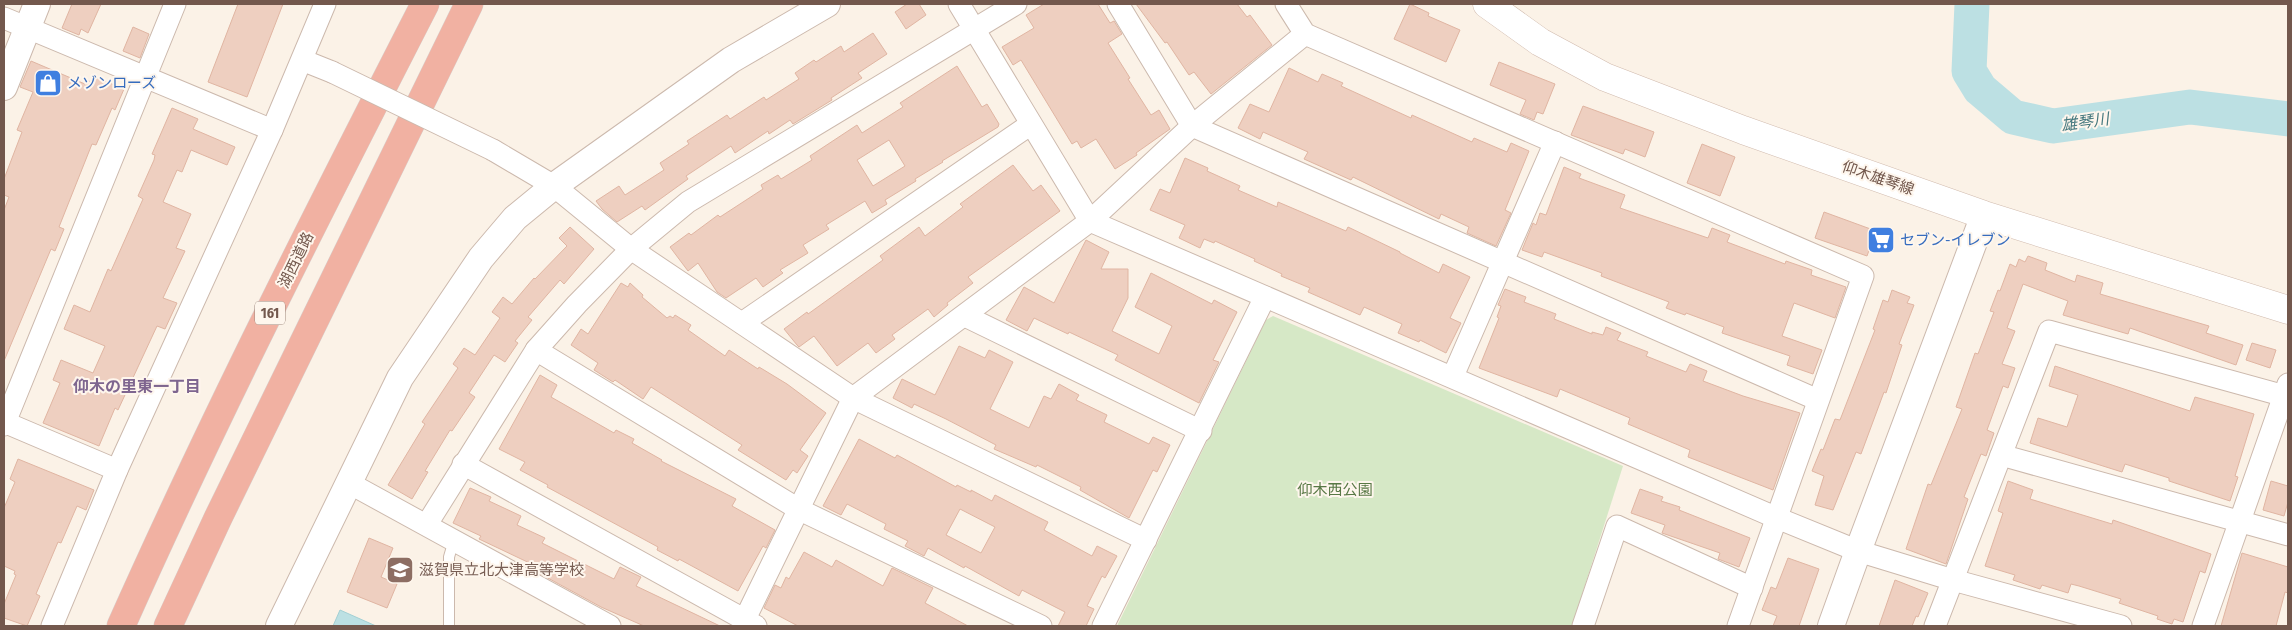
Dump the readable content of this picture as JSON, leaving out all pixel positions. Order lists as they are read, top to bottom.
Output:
{
  "streets": {
    "highway": ["湖西道路", "161"],
    "main road": ["仰木雄琴線"]
  },
  "districts": ["仰木の里東一丁目"],
  "water": ["雄琴川"],
  "parks": ["仰木西公園"],
  "places": {
    "shop": ["メゾンローズ"],
    "supermarket": ["セブン-イレブン"],
    "school or university": ["滋賀県立北大津高等学校"]
  }
}
